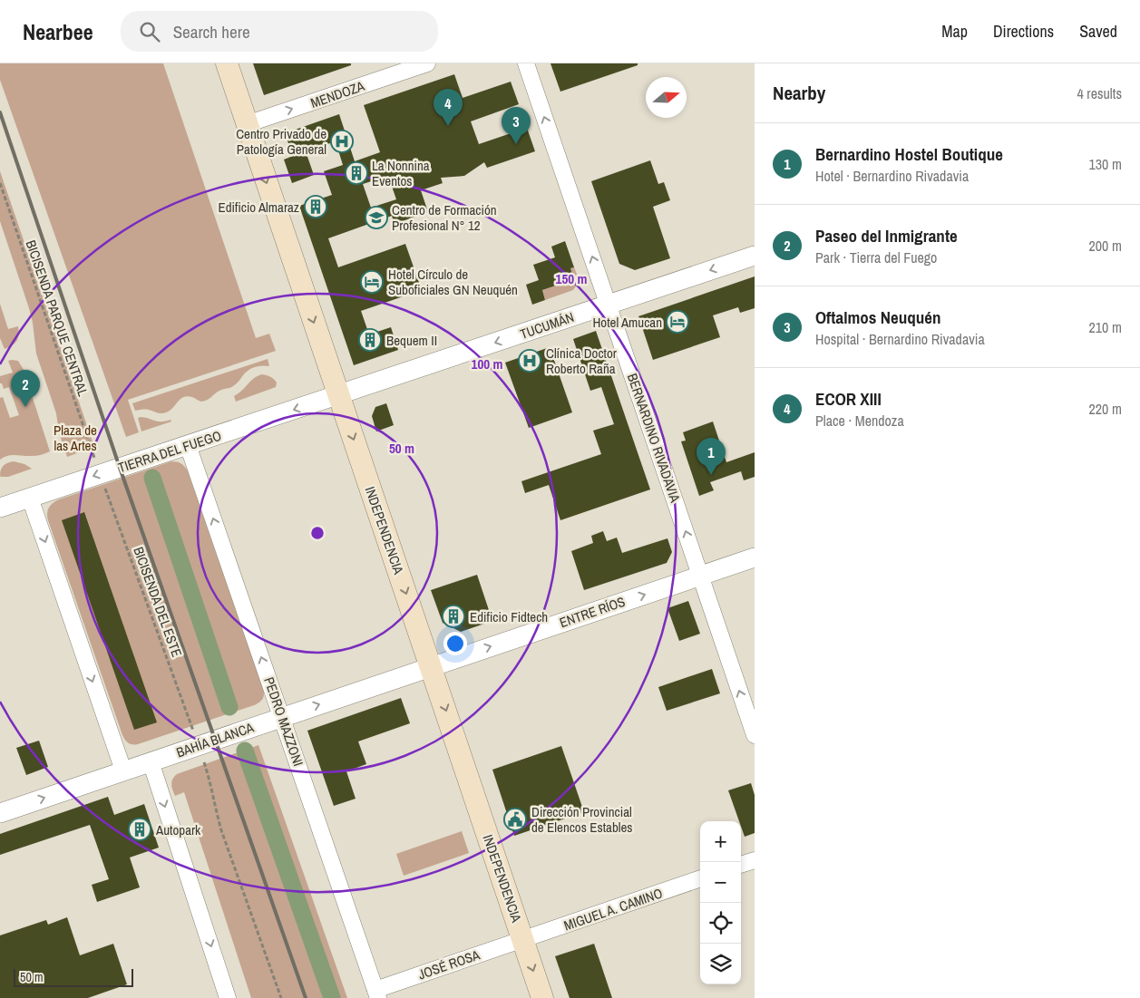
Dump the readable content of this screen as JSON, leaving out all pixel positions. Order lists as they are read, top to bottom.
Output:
{
  "streets": {
    "main road": ["INDEPENDENCIA"],
    "street": [
      "MENDOZA",
      "TUCUMÁN",
      "BERNARDINO RIVADAVIA",
      "TIERRA DEL FUEGO",
      "ENTRE RÍOS",
      "PEDRO MAZZONI",
      "BAHÍA BLANCA",
      "MIGUEL A. CAMINO",
      "JOSÉ ROSA"
    ],
    "path": ["BICISENDA PARQUE CENTRAL", "BICISENDA DEL ESTE"]
  },
  "crossings": [
    ["MENDOZA", "INDEPENDENCIA"],
    ["TUCUMÁN", "BERNARDINO RIVADAVIA"],
    ["TUCUMÁN", "TIERRA DEL FUEGO"],
    ["TUCUMÁN", "INDEPENDENCIA"],
    ["BERNARDINO RIVADAVIA", "ENTRE RÍOS"],
    ["TIERRA DEL FUEGO", "INDEPENDENCIA"],
    ["TIERRA DEL FUEGO", "PEDRO MAZZONI"],
    ["INDEPENDENCIA", "ENTRE RÍOS"],
    ["INDEPENDENCIA", "BAHÍA BLANCA"],
    ["INDEPENDENCIA", "MIGUEL A. CAMINO"],
    ["INDEPENDENCIA", "JOSÉ ROSA"],
    ["ENTRE RÍOS", "BAHÍA BLANCA"],
    ["PEDRO MAZZONI", "BAHÍA BLANCA"],
    ["PEDRO MAZZONI", "JOSÉ ROSA"],
    ["MIGUEL A. CAMINO", "JOSÉ ROSA"]
  ],
  "one_way": [
    "MENDOZA",
    "TUCUMÁN",
    "BERNARDINO RIVADAVIA",
    "TIERRA DEL FUEGO",
    "INDEPENDENCIA",
    "ENTRE RÍOS",
    "PEDRO MAZZONI",
    "BAHÍA BLANCA"
  ],
  "parks": ["Plaza de las Artes"],
  "places": {
    "hospital": ["Centro Privado de Patología General", "Clínica Doctor Roberto Raña"],
    "building": [
      "La Nonnina Eventos",
      "Edificio Almaraz",
      "Bequem II",
      "Edificio Fidtech",
      "Autopark"
    ],
    "school or university": ["Centro de Formación Profesional N° 12"],
    "hotel": ["Hotel Círculo de Suboficiales GN Neuquén", "Hotel Amucan"],
    "public building": ["Dirección Provincial de Elencos Estables"]
  },
  "scale_bar": "50 m",
  "north": "right",
  "page": {
    "header": "Nearbee",
    "search": "Search here",
    "nav": ["Map", "Directions", "Saved"],
    "heading": ["Nearby", "4 results"],
    "pins": [
      "4",
      "3",
      "2",
      "1"
    ],
    "list": [
      {
        "mark": "1",
        "name": "Bernardino Hostel Boutique",
        "note": "Hotel · Bernardino Rivadavia",
        "value": "130 m"
      },
      {
        "mark": "2",
        "name": "Paseo del Inmigrante",
        "note": "Park · Tierra del Fuego",
        "value": "200 m"
      },
      {
        "mark": "3",
        "name": "Oftalmos Neuquén",
        "note": "Hospital · Bernardino Rivadavia",
        "value": "210 m"
      },
      {
        "mark": "4",
        "name": "ECOR XIII",
        "note": "Place · Mendoza",
        "value": "220 m"
      }
    ],
    "map_buttons": ["+", "−"],
    "scale": "50 m"
  },
  "rings": ["150 m", "100 m", "50 m"]
}
